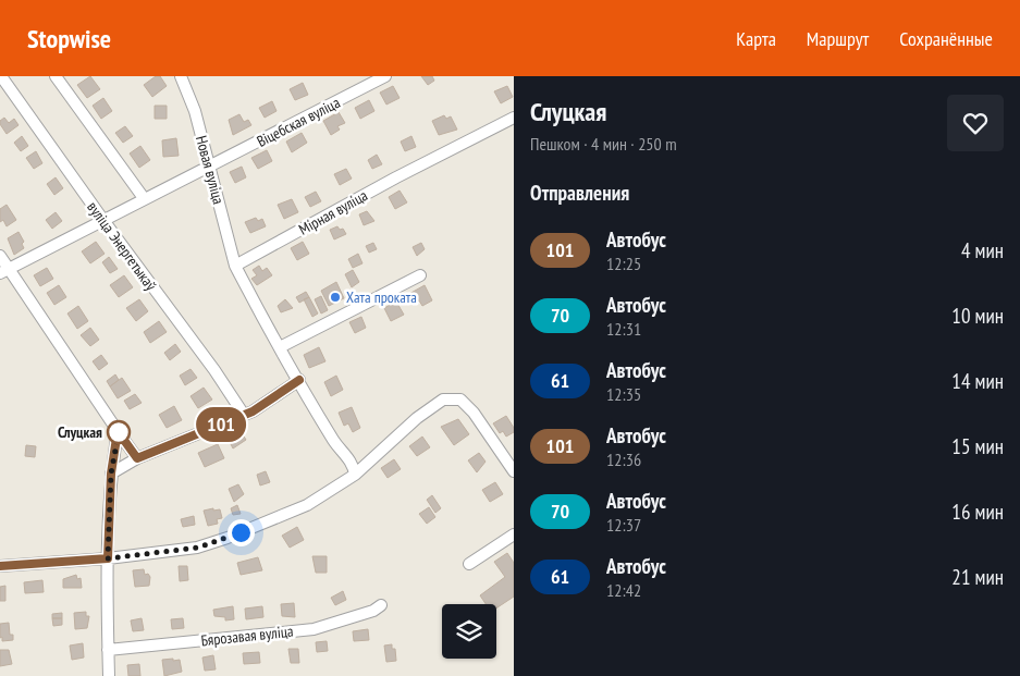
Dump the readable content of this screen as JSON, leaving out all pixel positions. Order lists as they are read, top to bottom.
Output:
{
  "streets": {
    "street": [
      "Віцебская вуліца",
      "Новая вуліца",
      "Мірная вуліца",
      "вуліца Энергетыкаў",
      "Бярозавая вуліца"
    ]
  },
  "crossings": [
    ["Віцебская вуліца", "Новая вуліца"],
    ["Віцебская вуліца", "вуліца Энергетыкаў"],
    ["Новая вуліца", "Мірная вуліца"]
  ],
  "places": ["Хата проката", "Слуцкая"],
  "lines": ["bus line 101"],
  "page": {
    "header": "Stopwise",
    "nav": ["Карта", "Маршрут", "Сохранённые"],
    "on_map": "101",
    "heading": [
      ["Слуцкая", "Пешком · 4 мин · 250 m"],
      "Отправления"
    ],
    "list": [
      {
        "mark": "101",
        "name": "Автобус",
        "note": "12:25",
        "value": "4 мин"
      },
      {
        "mark": "70",
        "name": "Автобус",
        "note": "12:31",
        "value": "10 мин"
      },
      {
        "mark": "61",
        "name": "Автобус",
        "note": "12:35",
        "value": "14 мин"
      },
      {
        "mark": "101",
        "name": "Автобус",
        "note": "12:36",
        "value": "15 мин"
      },
      {
        "mark": "70",
        "name": "Автобус",
        "note": "12:37",
        "value": "16 мин"
      },
      {
        "mark": "61",
        "name": "Автобус",
        "note": "12:42",
        "value": "21 мин"
      }
    ]
  }
}
